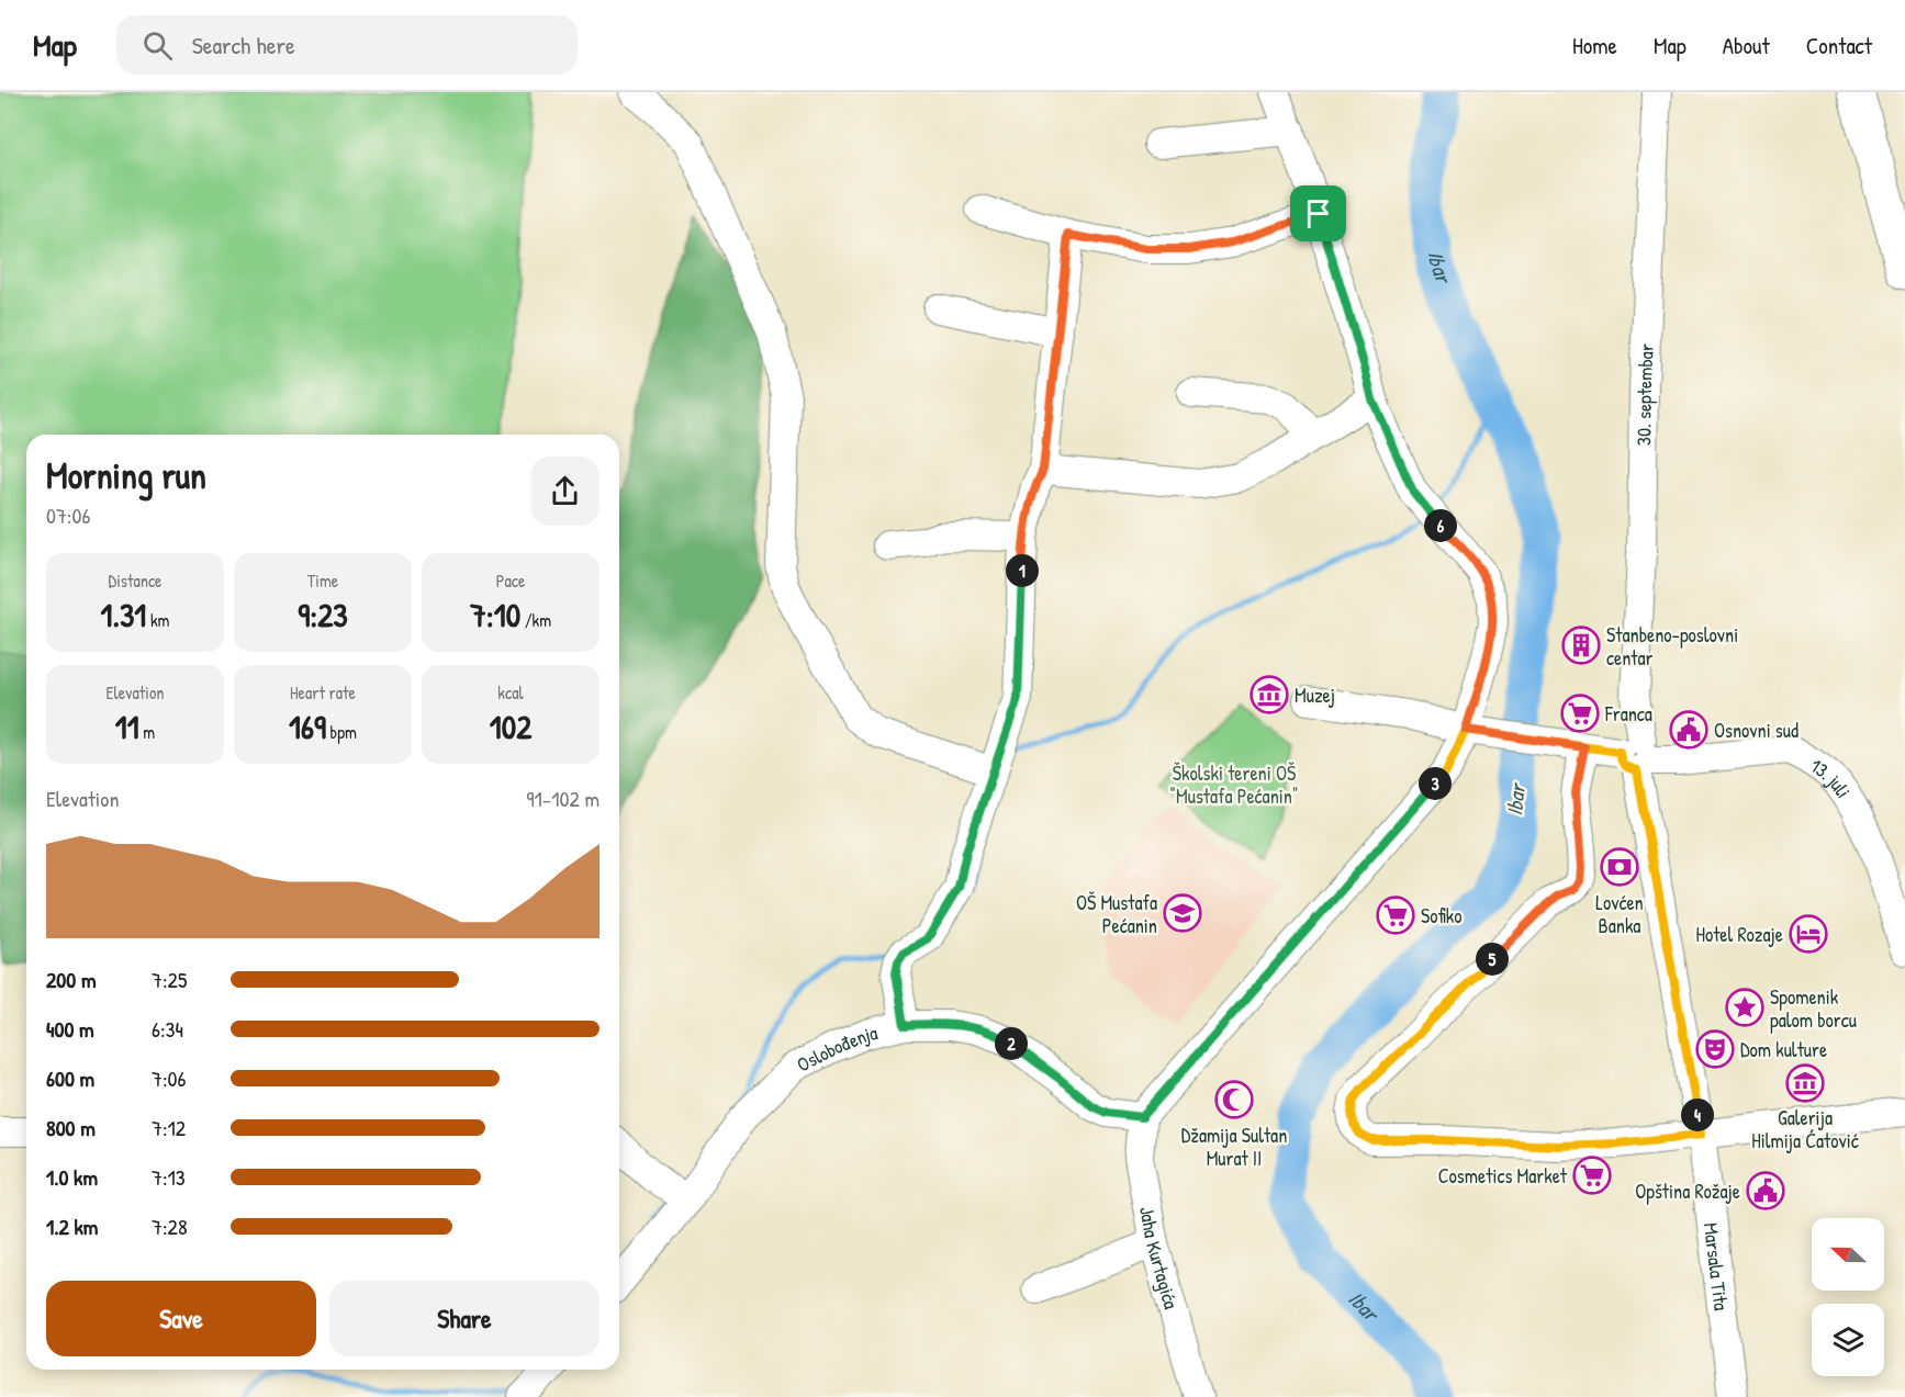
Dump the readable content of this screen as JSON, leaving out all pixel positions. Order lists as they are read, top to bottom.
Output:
{
  "streets": {
    "street": [
      "30. septembar",
      "13. juli",
      "Oslobođenja",
      "Jaha Kurtagića",
      "Marsala Tita"
    ]
  },
  "crossings": [
    ["30. septembar", "13. juli"],
    ["30. septembar", "Marsala Tita"],
    ["13. juli", "Marsala Tita"],
    ["Oslobođenja", "Jaha Kurtagića"]
  ],
  "water": ["Ibar"],
  "parks": ["Školski tereni OŠ \"Mustafa Pećanin\""],
  "places": {
    "building": ["Stanbeno-poslovni centar"],
    "museum": ["Muzej", "Galerija Hilmija Ćatović"],
    "supermarket": ["Franca", "Sofiko", "Cosmetics Market"],
    "public building": ["Osnovni sud", "Opština Rožaje"],
    "bank": ["Lovćen Banka"],
    "school or university": ["OŠ Mustafa Pećanin"],
    "hotel": ["Hotel Rozaje"],
    "place": ["Spomenik palom borcu"],
    "theatre": ["Dom kulture"],
    "mosque": ["Džamija Sultan Murat II"]
  },
  "north": "left",
  "page": {
    "header": "Map",
    "search": "Search here",
    "nav": [
      "Home",
      "Map",
      "About",
      "Contact"
    ],
    "heading": ["Morning run", "07:06"],
    "pins": [
      "6",
      "1",
      "3",
      "5",
      "2",
      "4"
    ],
    "stats": [
      ["Distance", "1.31 km"],
      ["Time", "9:23"],
      ["Pace", "7:10 /km"],
      ["Elevation", "11 m"],
      ["Heart rate", "169 bpm"],
      ["kcal", "102"]
    ],
    "chart": ["Elevation", "91–102 m"],
    "list": [
      {
        "name": "200 m",
        "note": "7:25"
      },
      {
        "name": "400 m",
        "note": "6:34"
      },
      {
        "name": "600 m",
        "note": "7:06"
      },
      {
        "name": "800 m",
        "note": "7:12"
      },
      {
        "name": "1.0 km",
        "note": "7:13"
      },
      {
        "name": "1.2 km",
        "note": "7:28"
      }
    ],
    "buttons": ["Save", "Share"]
  }
}
